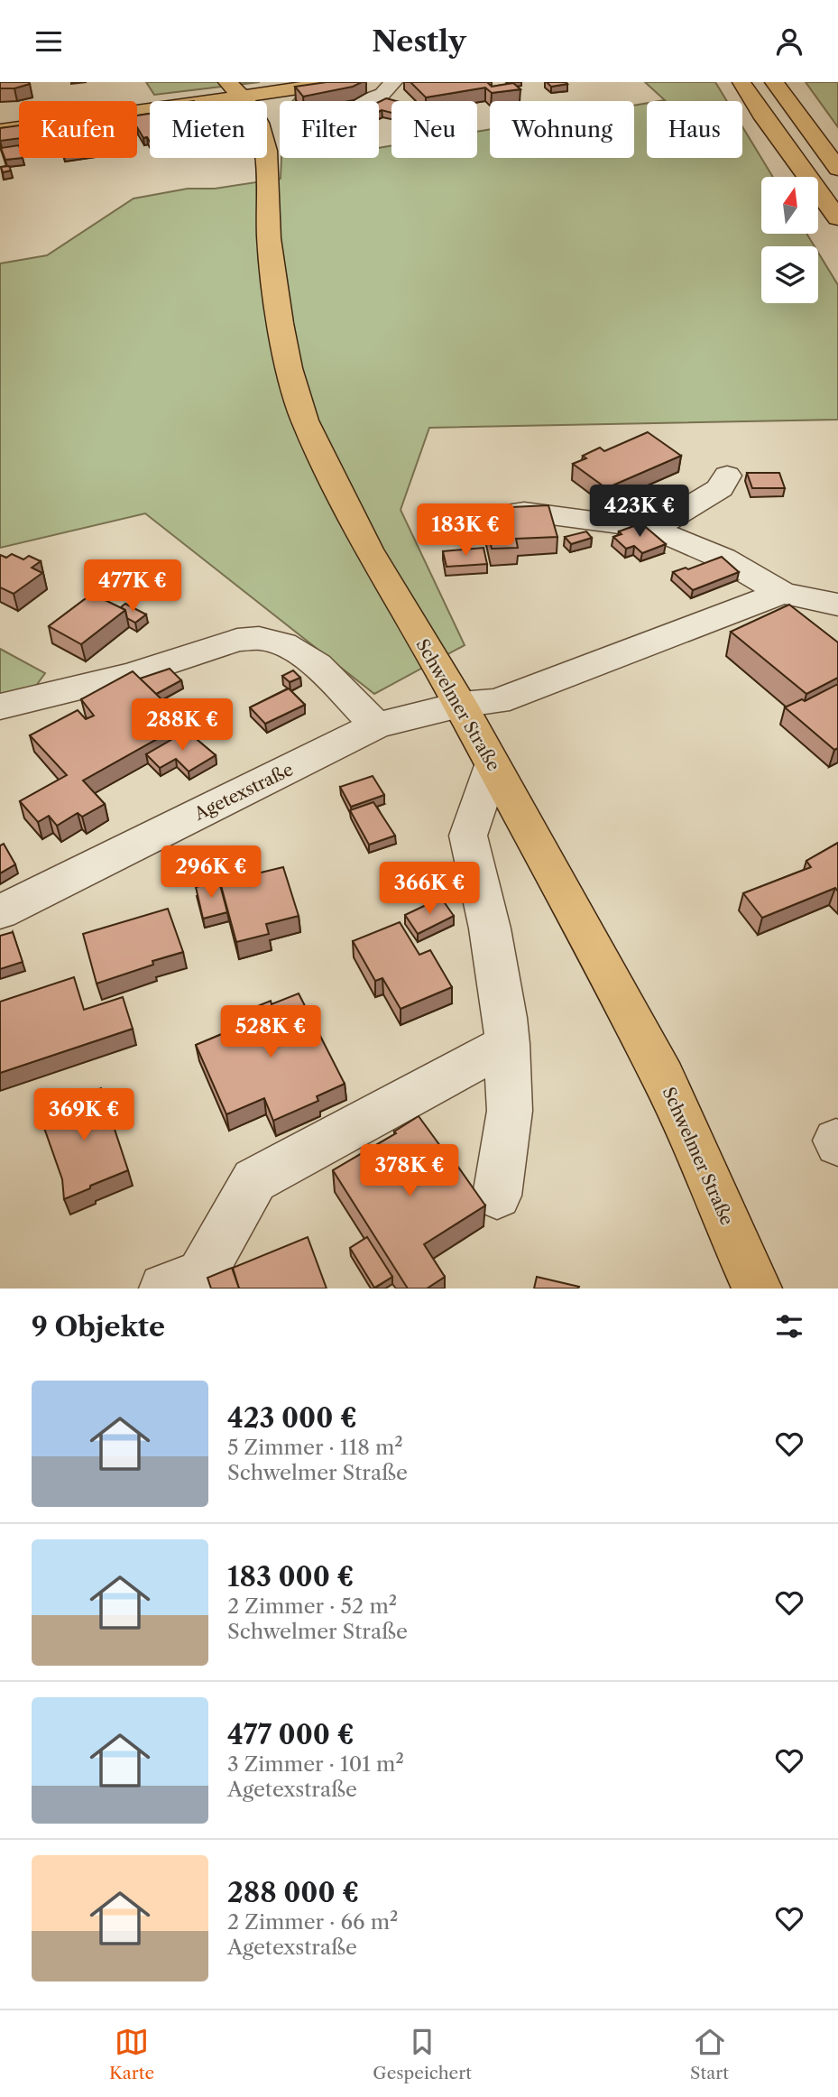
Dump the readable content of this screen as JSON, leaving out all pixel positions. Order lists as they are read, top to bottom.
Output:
{
  "streets": {
    "main road": ["Schwelmer Straße"],
    "street": ["Agetexstraße"]
  },
  "crossings": [
    ["Schwelmer Straße", "Agetexstraße"]
  ],
  "north": "top",
  "page": {
    "header": "Nestly",
    "chip": [
      "Kaufen",
      "Mieten",
      "Filter",
      "Neu",
      "Wohnung",
      "Haus"
    ],
    "price": [
      "423K €",
      "183K €",
      "477K €",
      "288K €",
      "296K €",
      "366K €",
      "528K €",
      "369K €",
      "378K €"
    ],
    "heading": "9 Objekte",
    "list": [
      {
        "name": "423 000 €",
        "note": "5 Zimmer · 118 m² · Schwelmer Straße"
      },
      {
        "name": "183 000 €",
        "note": "2 Zimmer · 52 m² · Schwelmer Straße"
      },
      {
        "name": "477 000 €",
        "note": "3 Zimmer · 101 m² · Agetexstraße"
      },
      {
        "name": "288 000 €",
        "note": "2 Zimmer · 66 m² · Agetexstraße"
      }
    ],
    "tabs": ["Karte", "Gespeichert", "Start"]
  }
}
